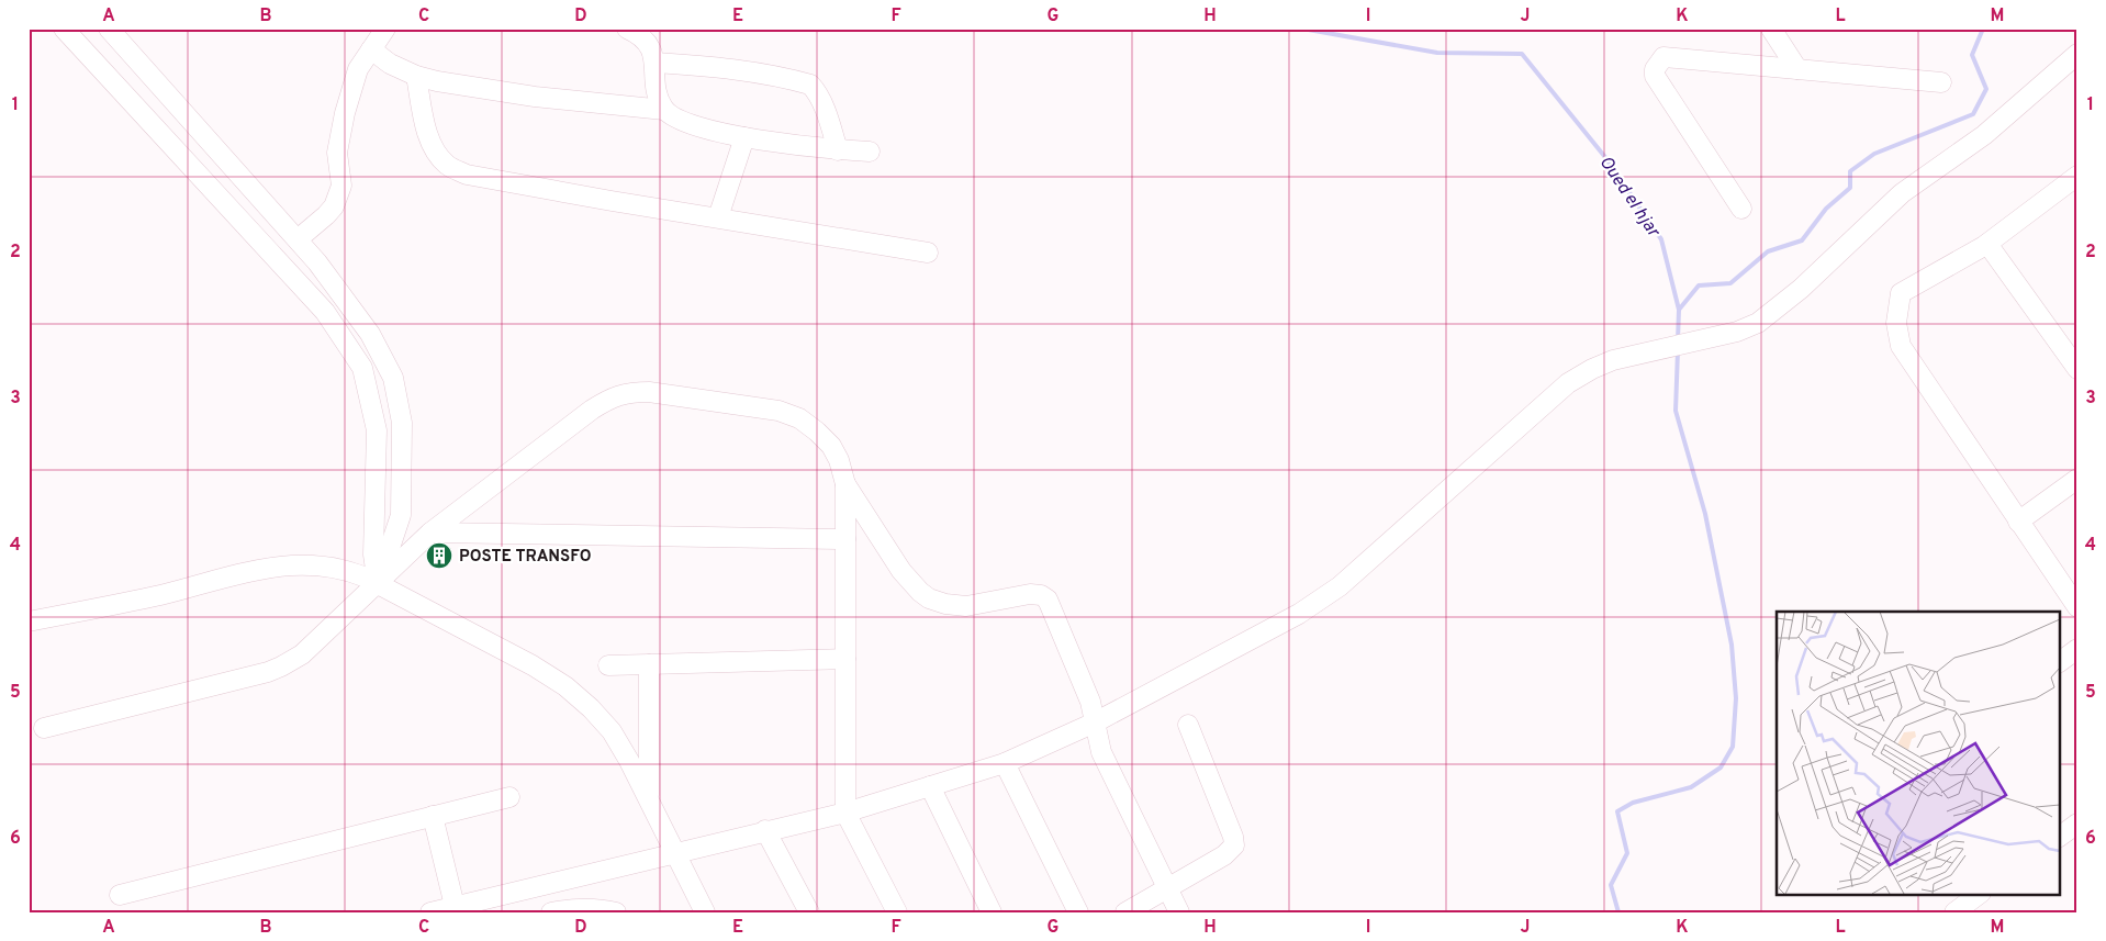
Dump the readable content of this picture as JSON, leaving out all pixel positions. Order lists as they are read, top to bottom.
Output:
{
  "water": ["Oued el hjar"],
  "places": {
    "building": ["POSTE TRANSFO"]
  },
  "grid": {
    "columns": [
      "A",
      "B",
      "C",
      "D",
      "E",
      "F",
      "G",
      "H",
      "I",
      "J",
      "K",
      "L",
      "M"
    ],
    "rows": [
      "1",
      "2",
      "3",
      "4",
      "5",
      "6"
    ]
  }
}
